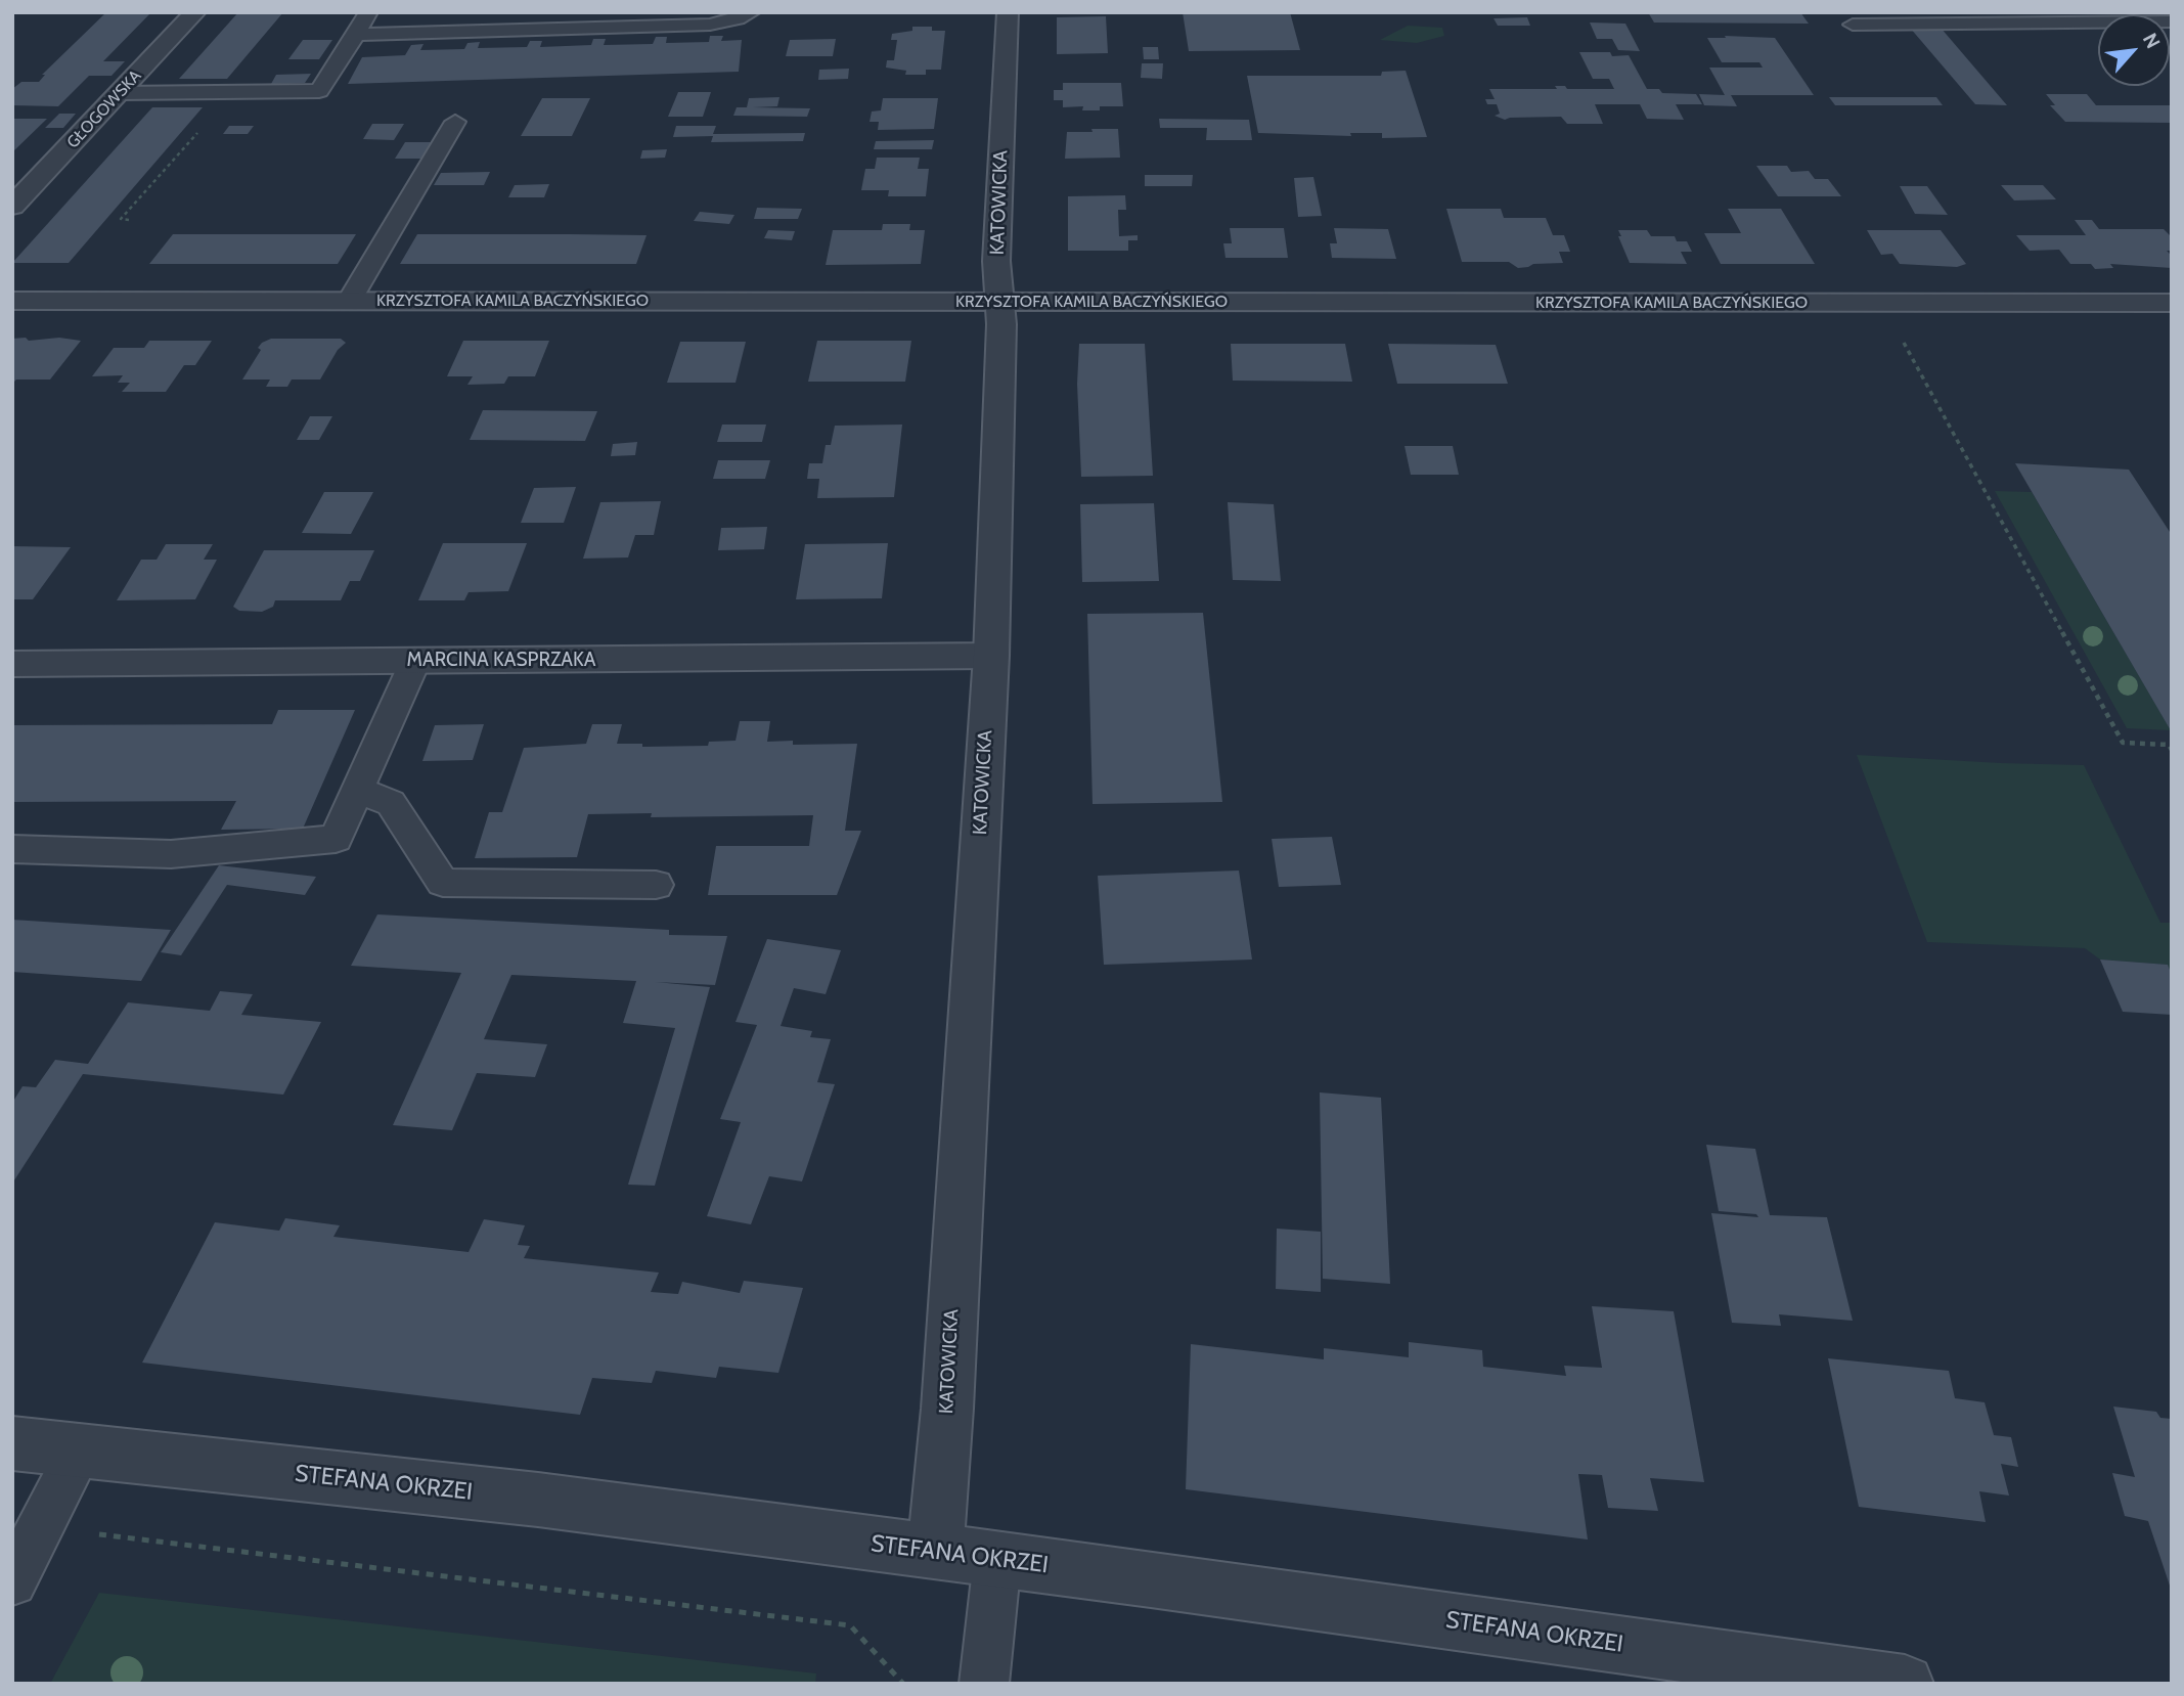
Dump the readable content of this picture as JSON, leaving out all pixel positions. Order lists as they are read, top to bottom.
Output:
{
  "streets": {
    "street": [
      "GŁOGOWSKA",
      "KATOWICKA",
      "KRZYSZTOFA KAMILA BACZYŃSKIEGO",
      "MARCINA KASPRZAKA",
      "STEFANA OKRZEI"
    ]
  },
  "crossings": [
    ["KATOWICKA", "KRZYSZTOFA KAMILA BACZYŃSKIEGO"],
    ["KATOWICKA", "MARCINA KASPRZAKA"],
    ["KATOWICKA", "STEFANA OKRZEI"]
  ],
  "north": "top right"
}
